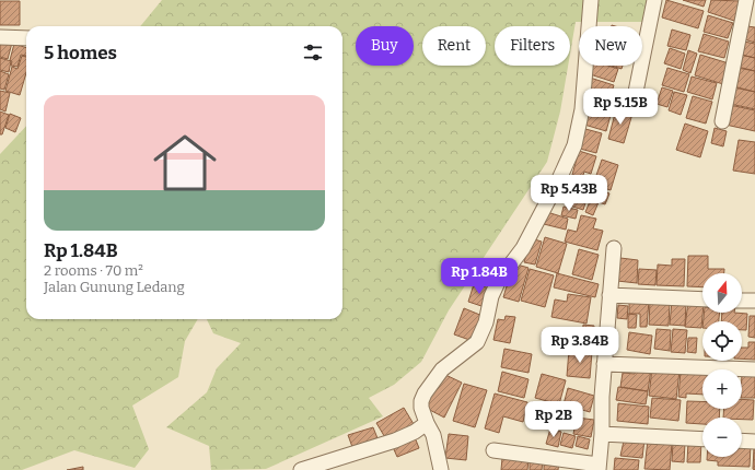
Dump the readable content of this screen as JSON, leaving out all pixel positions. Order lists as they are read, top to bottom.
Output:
{
  "north": "top",
  "page": {
    "chip": [
      "Buy",
      "Rent",
      "Filters",
      "New"
    ],
    "heading": "5 homes",
    "list": [
      {
        "name": "Rp 1.84B",
        "note": "2 rooms · 70 m² · Jalan Gunung Ledang"
      }
    ],
    "price": [
      "Rp 5.15B",
      "Rp 5.43B",
      "Rp 1.84B",
      "Rp 3.84B",
      "Rp 2B"
    ],
    "map_buttons": ["+", "−"]
  }
}
